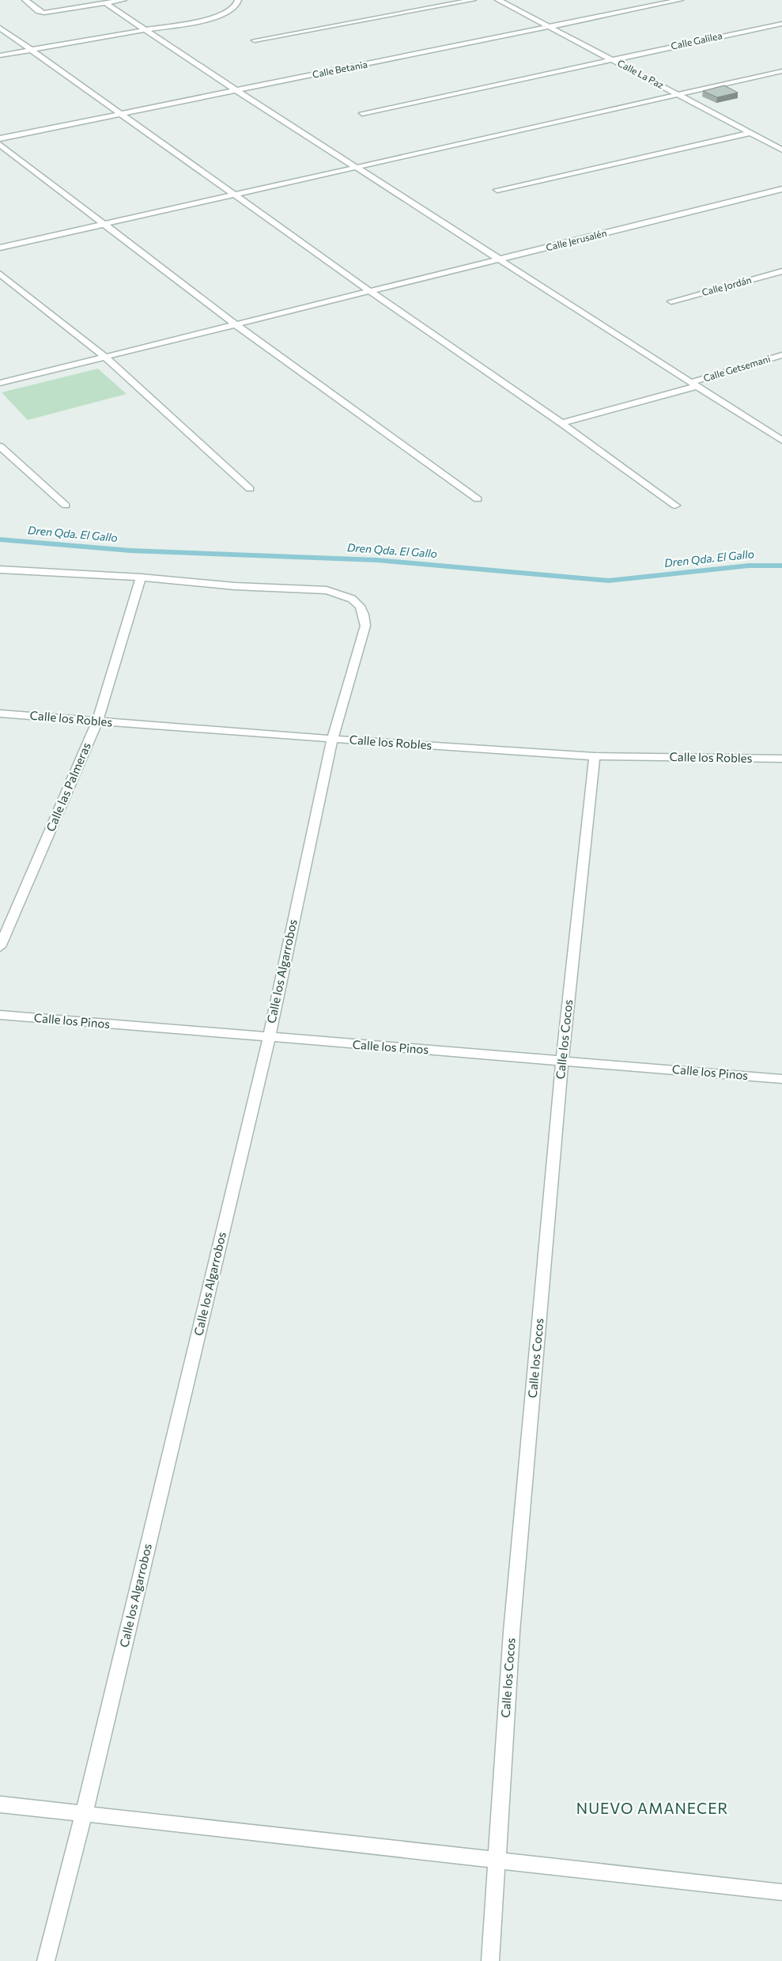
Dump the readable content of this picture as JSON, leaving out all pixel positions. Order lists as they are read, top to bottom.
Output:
{
  "streets": {
    "street": [
      "Calle Galilea",
      "Calle Betania",
      "Calle La Paz",
      "Calle Jerusalén",
      "Calle Jordán",
      "Calle Getsemani",
      "Calle los Robles",
      "Calle las Palmeras",
      "Calle los Algarrobos",
      "Calle los Pinos",
      "Calle los Cocos"
    ]
  },
  "crossings": [
    ["Calle Galilea", "Calle La Paz"],
    ["Calle Betania", "Calle La Paz"],
    ["Calle los Robles", "Calle las Palmeras"],
    ["Calle los Robles", "Calle los Algarrobos"],
    ["Calle los Robles", "Calle los Cocos"],
    ["Calle las Palmeras", "Calle los Algarrobos"],
    ["Calle los Algarrobos", "Calle los Pinos"],
    ["Calle los Pinos", "Calle los Cocos"]
  ],
  "districts": ["NUEVO AMANECER"],
  "water": ["Dren Qda. El Gallo"]
}
